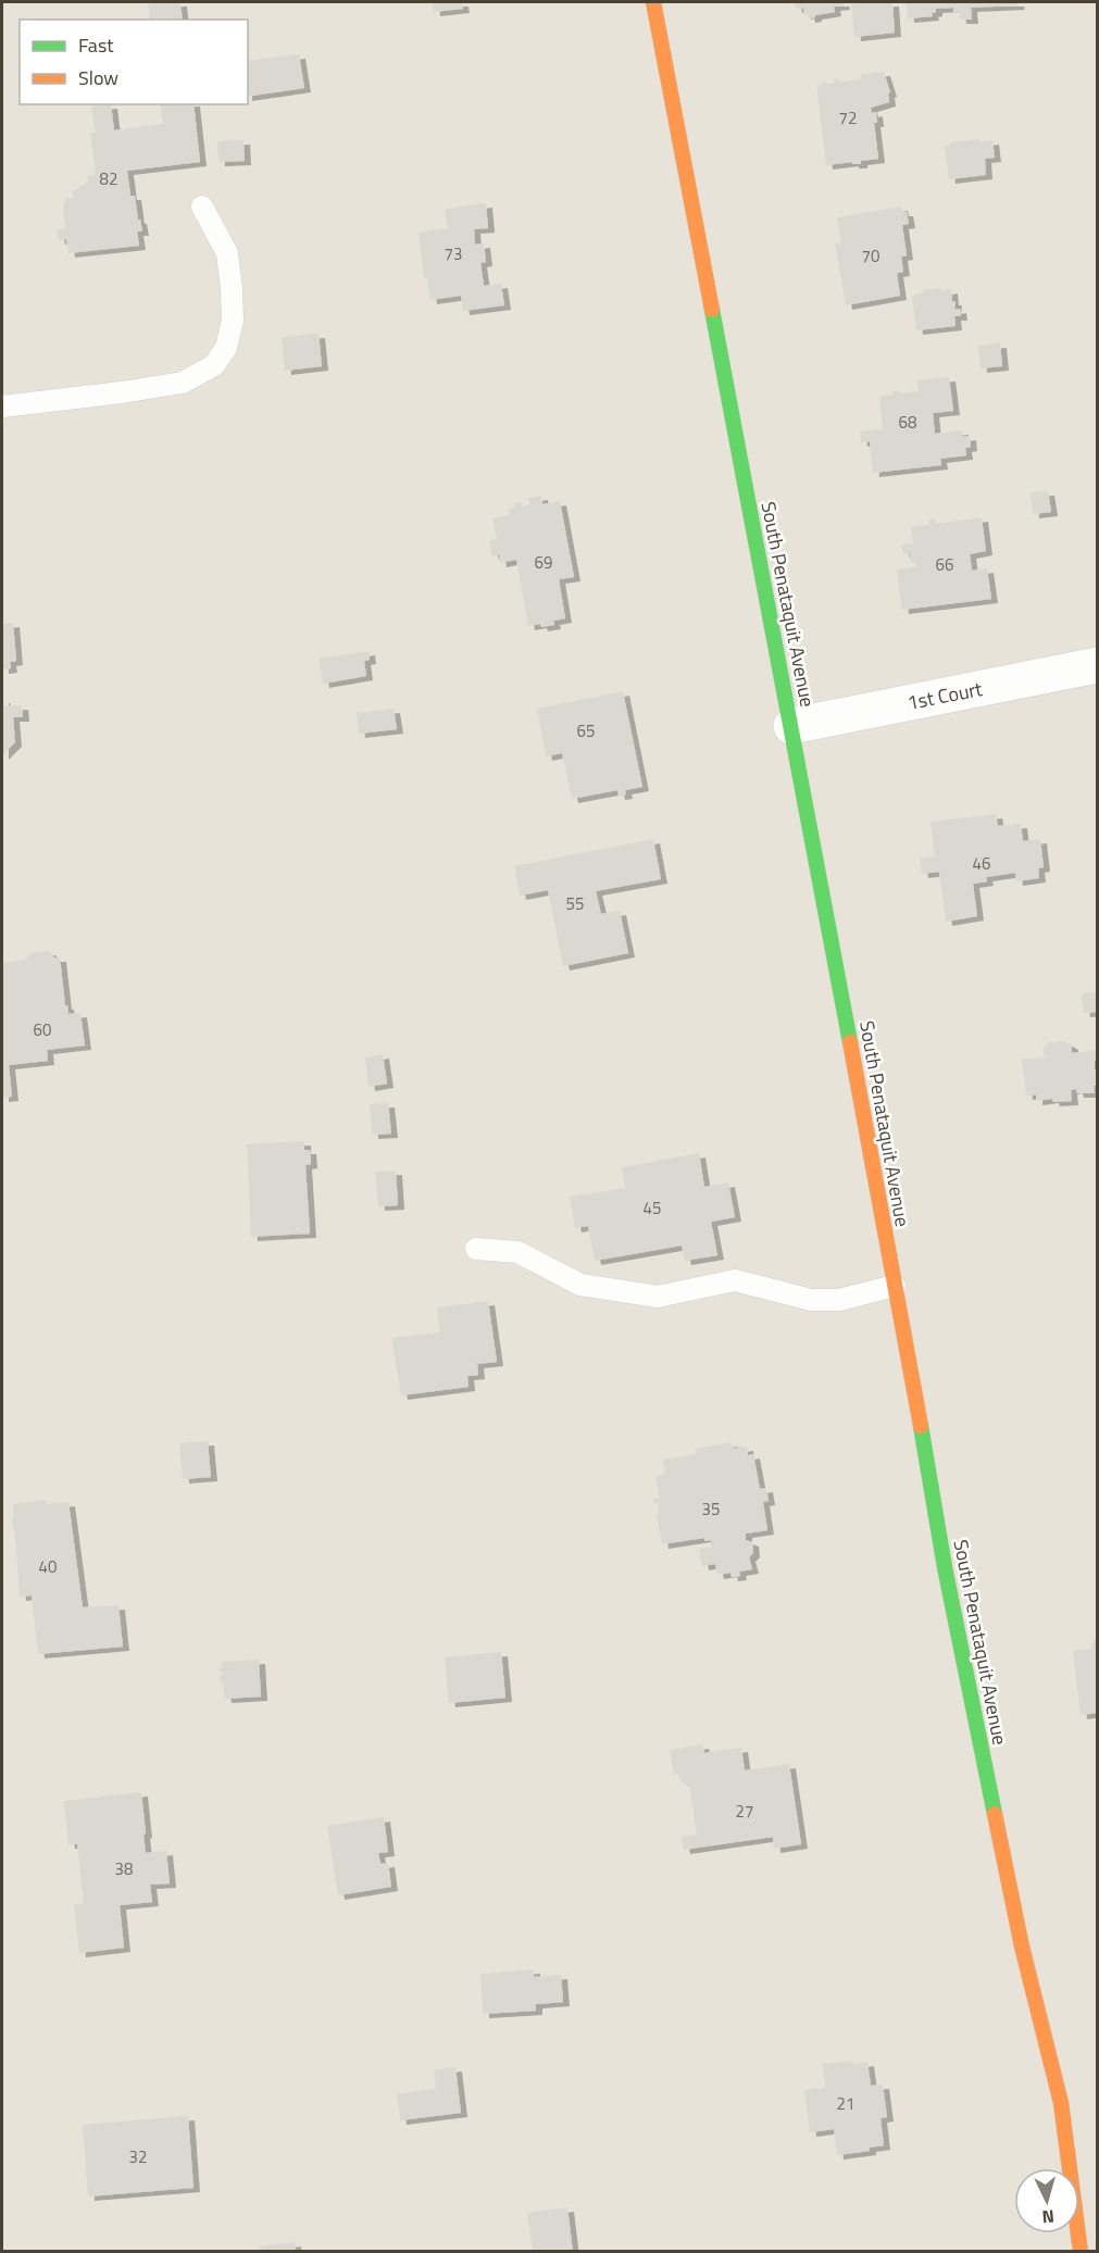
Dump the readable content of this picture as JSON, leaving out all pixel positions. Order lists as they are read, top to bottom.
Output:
{
  "streets": {
    "street": ["South Penataquit Avenue", "1st Court"]
  },
  "crossings": [
    ["South Penataquit Avenue", "1st Court"]
  ],
  "house_numbers": [
    "72",
    "82",
    "73",
    "70",
    "68",
    "69",
    "66",
    "65",
    "46",
    "55",
    "60",
    "45",
    "35",
    "40",
    "27",
    "38",
    "21",
    "32"
  ],
  "legend": ["Fast", "Slow"],
  "north": "bottom"
}
